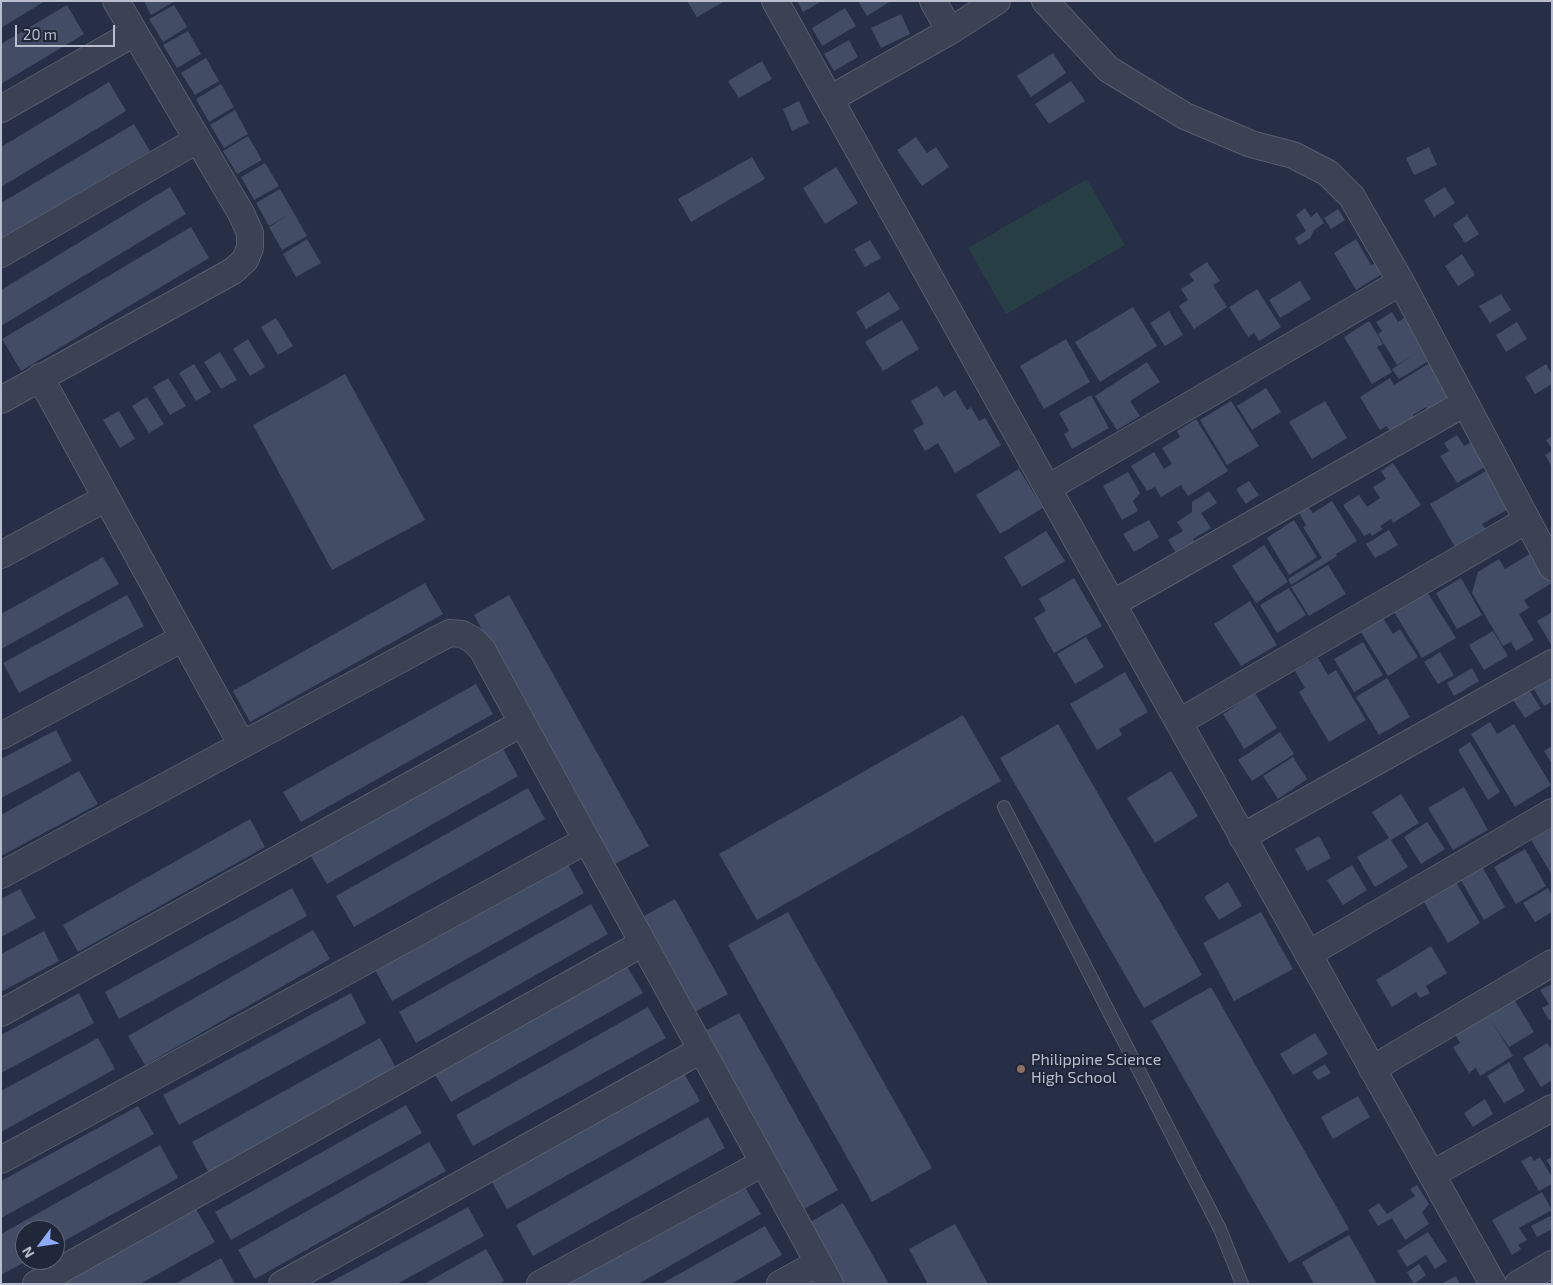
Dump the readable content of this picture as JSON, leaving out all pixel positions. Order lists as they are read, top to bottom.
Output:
{
  "places": ["Philippine Science High School"],
  "scale_bar": "20 m",
  "north": "bottom left"
}
